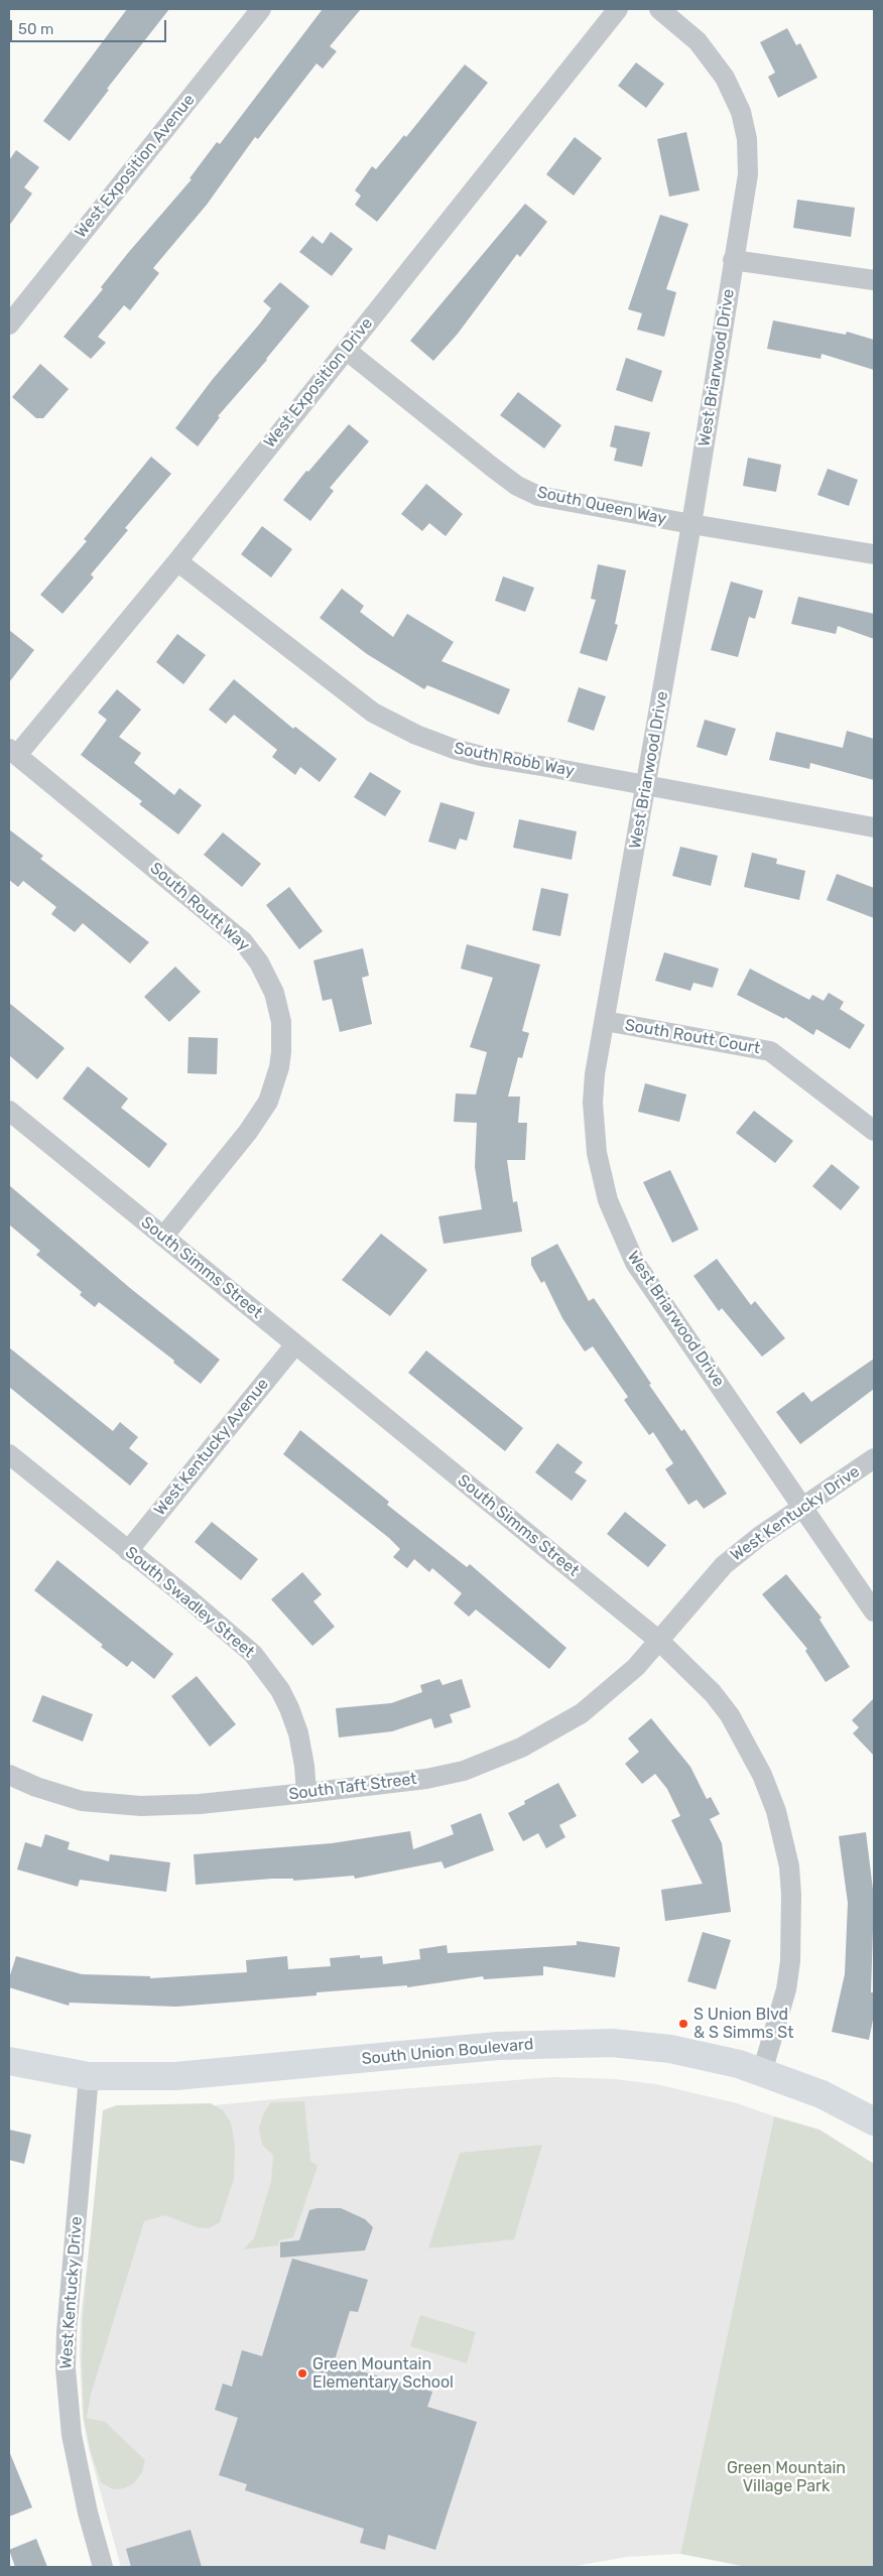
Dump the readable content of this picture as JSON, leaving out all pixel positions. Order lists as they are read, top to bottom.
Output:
{
  "streets": {
    "main road": ["South Union Boulevard"],
    "street": [
      "West Exposition Avenue",
      "West Briarwood Drive",
      "West Exposition Drive",
      "South Queen Way",
      "South Robb Way",
      "South Routt Way",
      "South Routt Court",
      "South Simms Street",
      "West Kentucky Avenue",
      "West Kentucky Drive",
      "South Swadley Street",
      "South Taft Street"
    ]
  },
  "crossings": [
    ["West Briarwood Drive", "South Queen Way"],
    ["West Briarwood Drive", "South Robb Way"],
    ["West Briarwood Drive", "South Routt Court"],
    ["West Briarwood Drive", "West Kentucky Drive"],
    ["West Exposition Drive", "South Queen Way"],
    ["West Exposition Drive", "South Robb Way"],
    ["West Exposition Drive", "South Routt Way"],
    ["South Routt Way", "South Simms Street"],
    ["South Simms Street", "West Kentucky Avenue"],
    ["South Simms Street", "West Kentucky Drive"],
    ["South Simms Street", "South Taft Street"],
    ["South Simms Street", "South Union Boulevard"],
    ["West Kentucky Avenue", "South Swadley Street"],
    ["West Kentucky Drive", "South Taft Street"],
    ["West Kentucky Drive", "South Union Boulevard"],
    ["South Swadley Street", "South Taft Street"]
  ],
  "parks": ["Green Mountain Village Park"],
  "places": ["S Union Blvd & S Simms St", "Green Mountain Elementary School"],
  "scale_bar": "50 m"
}
